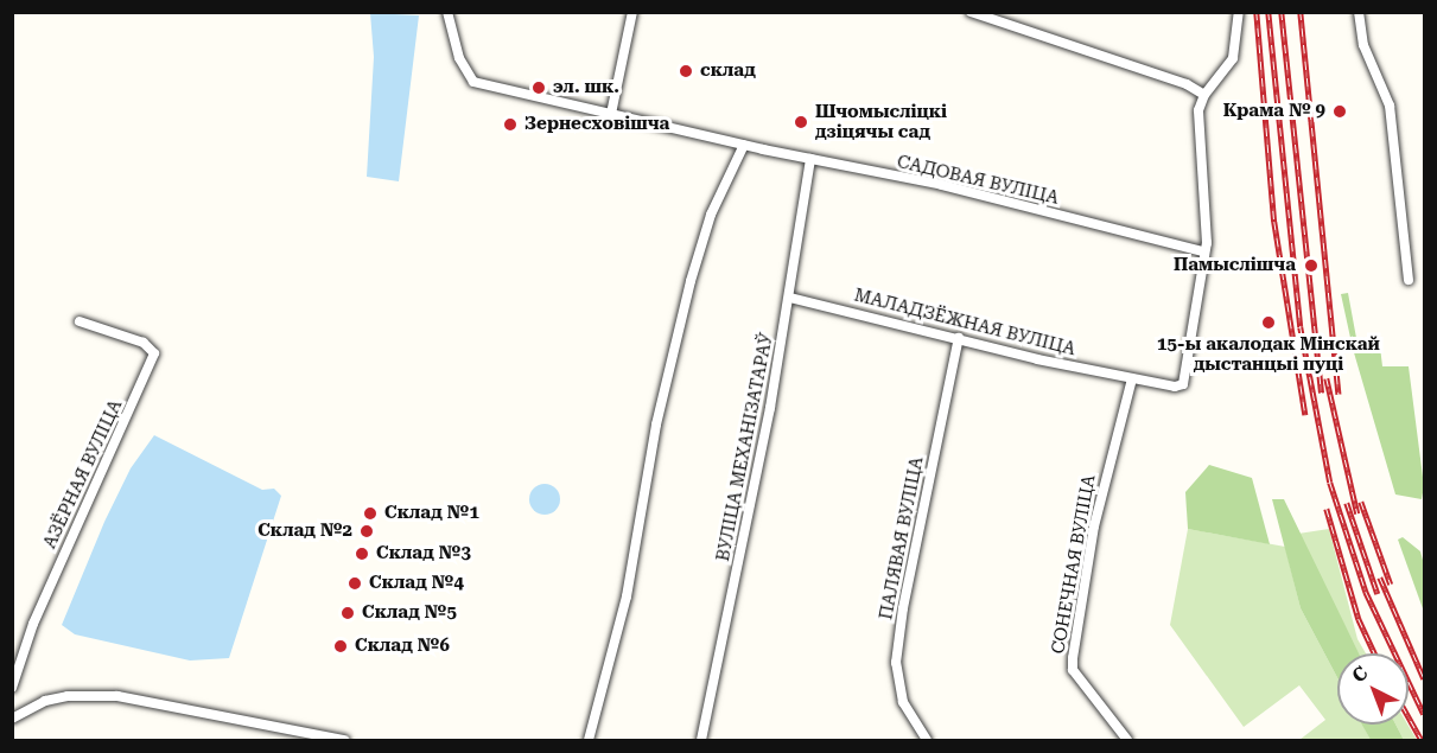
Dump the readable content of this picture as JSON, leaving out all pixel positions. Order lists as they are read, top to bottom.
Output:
{
  "streets": {
    "street": [
      "САДОВАЯ ВУЛІЦА",
      "МАЛАДЗЁЖНАЯ ВУЛІЦА",
      "ВУЛІЦА МЕХАНІЗАТАРАЎ",
      "АЗЁРНАЯ ВУЛІЦА",
      "ПАЛЯВАЯ ВУЛІЦА",
      "СОНЕЧНАЯ ВУЛІЦА"
    ]
  },
  "crossings": [
    ["САДОВАЯ ВУЛІЦА", "МАЛАДЗЁЖНАЯ ВУЛІЦА"],
    ["САДОВАЯ ВУЛІЦА", "ВУЛІЦА МЕХАНІЗАТАРАЎ"],
    ["МАЛАДЗЁЖНАЯ ВУЛІЦА", "ВУЛІЦА МЕХАНІЗАТАРАЎ"],
    ["МАЛАДЗЁЖНАЯ ВУЛІЦА", "ПАЛЯВАЯ ВУЛІЦА"],
    ["МАЛАДЗЁЖНАЯ ВУЛІЦА", "СОНЕЧНАЯ ВУЛІЦА"]
  ],
  "places": [
    "склад",
    "эл. шк.",
    "Крама № 9",
    "Шчомысліцкі дзіцячы сад",
    "Зернесховішча",
    "Памыслішча",
    "15-ы акалодак Мінскай дыстанцыі пуці",
    "Склад №1",
    "Склад №2",
    "Склад №3",
    "Склад №4",
    "Склад №5",
    "Склад №6"
  ],
  "north": "top left"
}
